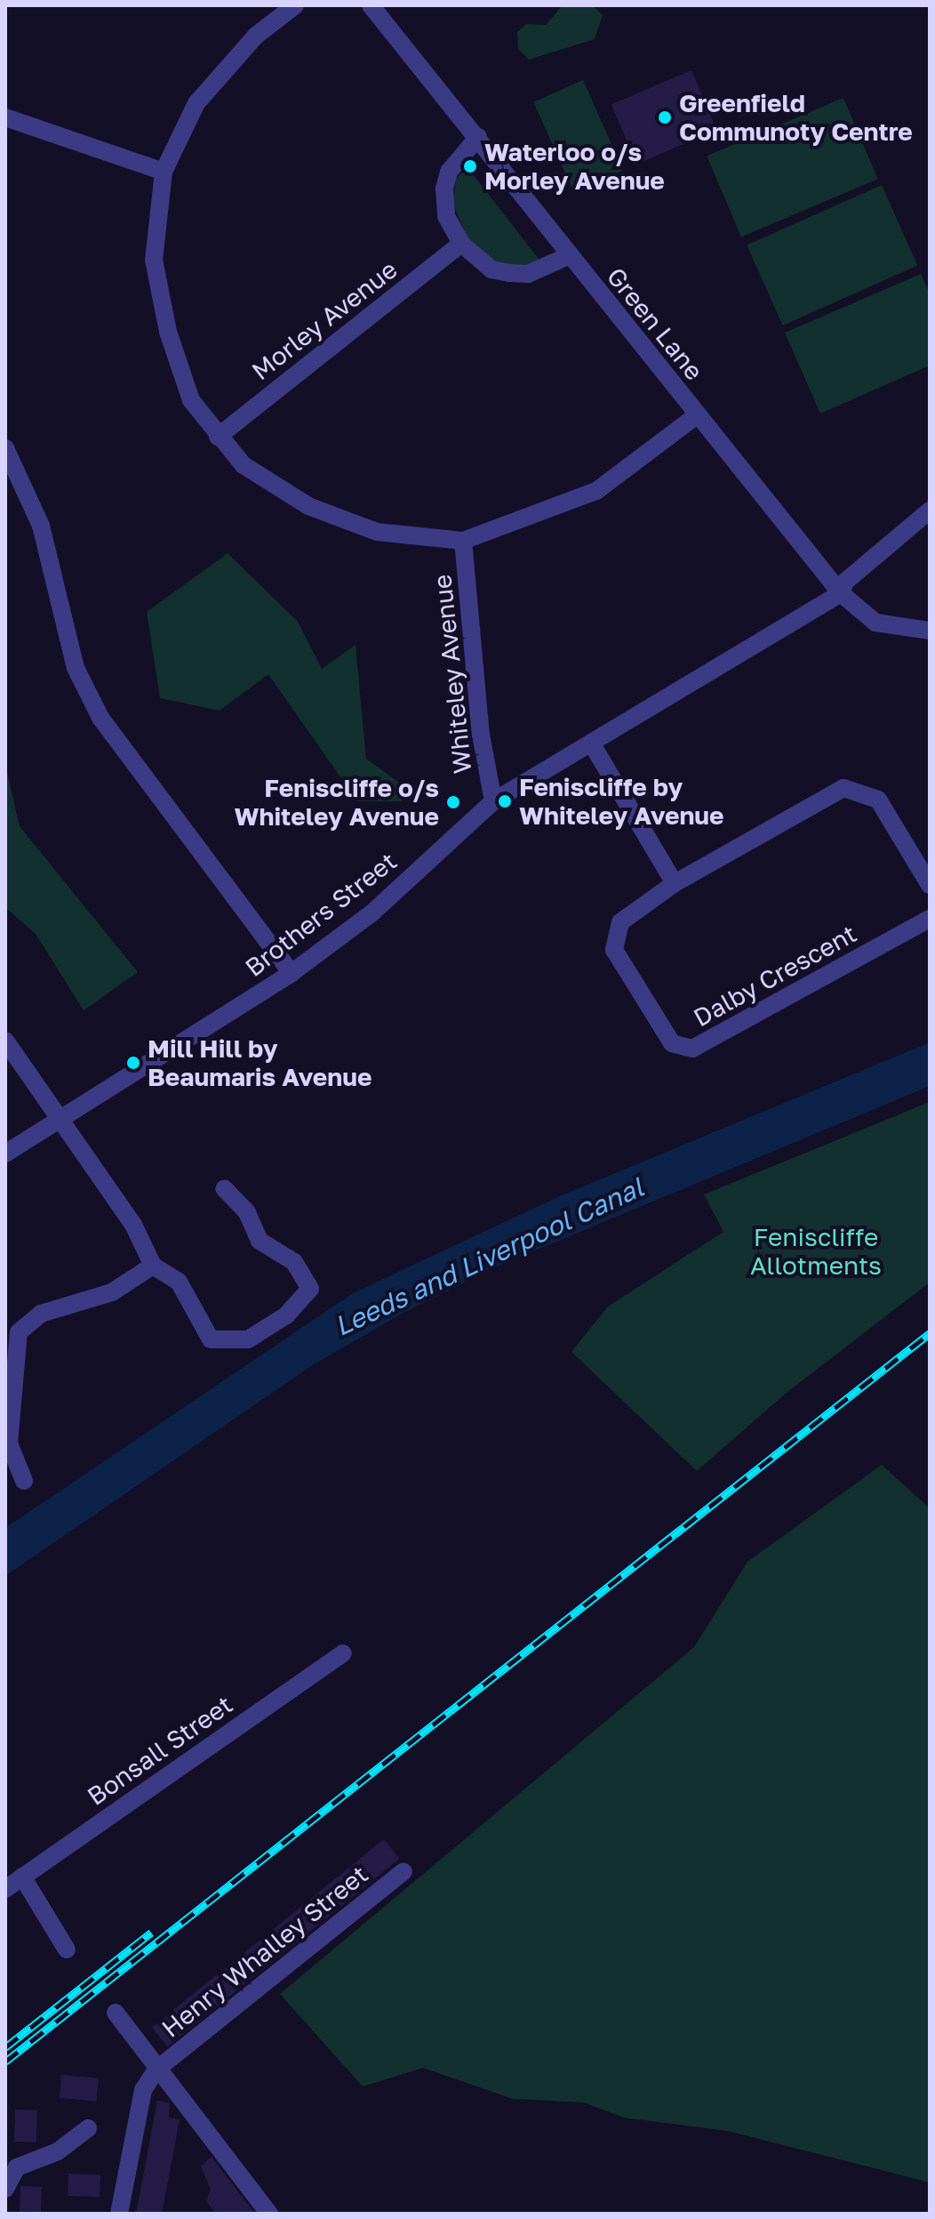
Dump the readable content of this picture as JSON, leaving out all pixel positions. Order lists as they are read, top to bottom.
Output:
{
  "streets": {
    "street": [
      "Morley Avenue",
      "Green Lane",
      "Whiteley Avenue",
      "Brothers Street",
      "Dalby Crescent",
      "Bonsall Street",
      "Henry Whalley Street"
    ]
  },
  "crossings": [
    ["Green Lane", "Brothers Street"],
    ["Whiteley Avenue", "Brothers Street"]
  ],
  "water": ["Leeds and Liverpool Canal"],
  "parks": ["Feniscliffe Allotments"],
  "places": [
    "Greenfield Communoty Centre",
    "Waterloo o/s Morley Avenue",
    "Feniscliffe by Whiteley Avenue",
    "Feniscliffe o/s Whiteley Avenue",
    "Mill Hill by Beaumaris Avenue"
  ]
}
